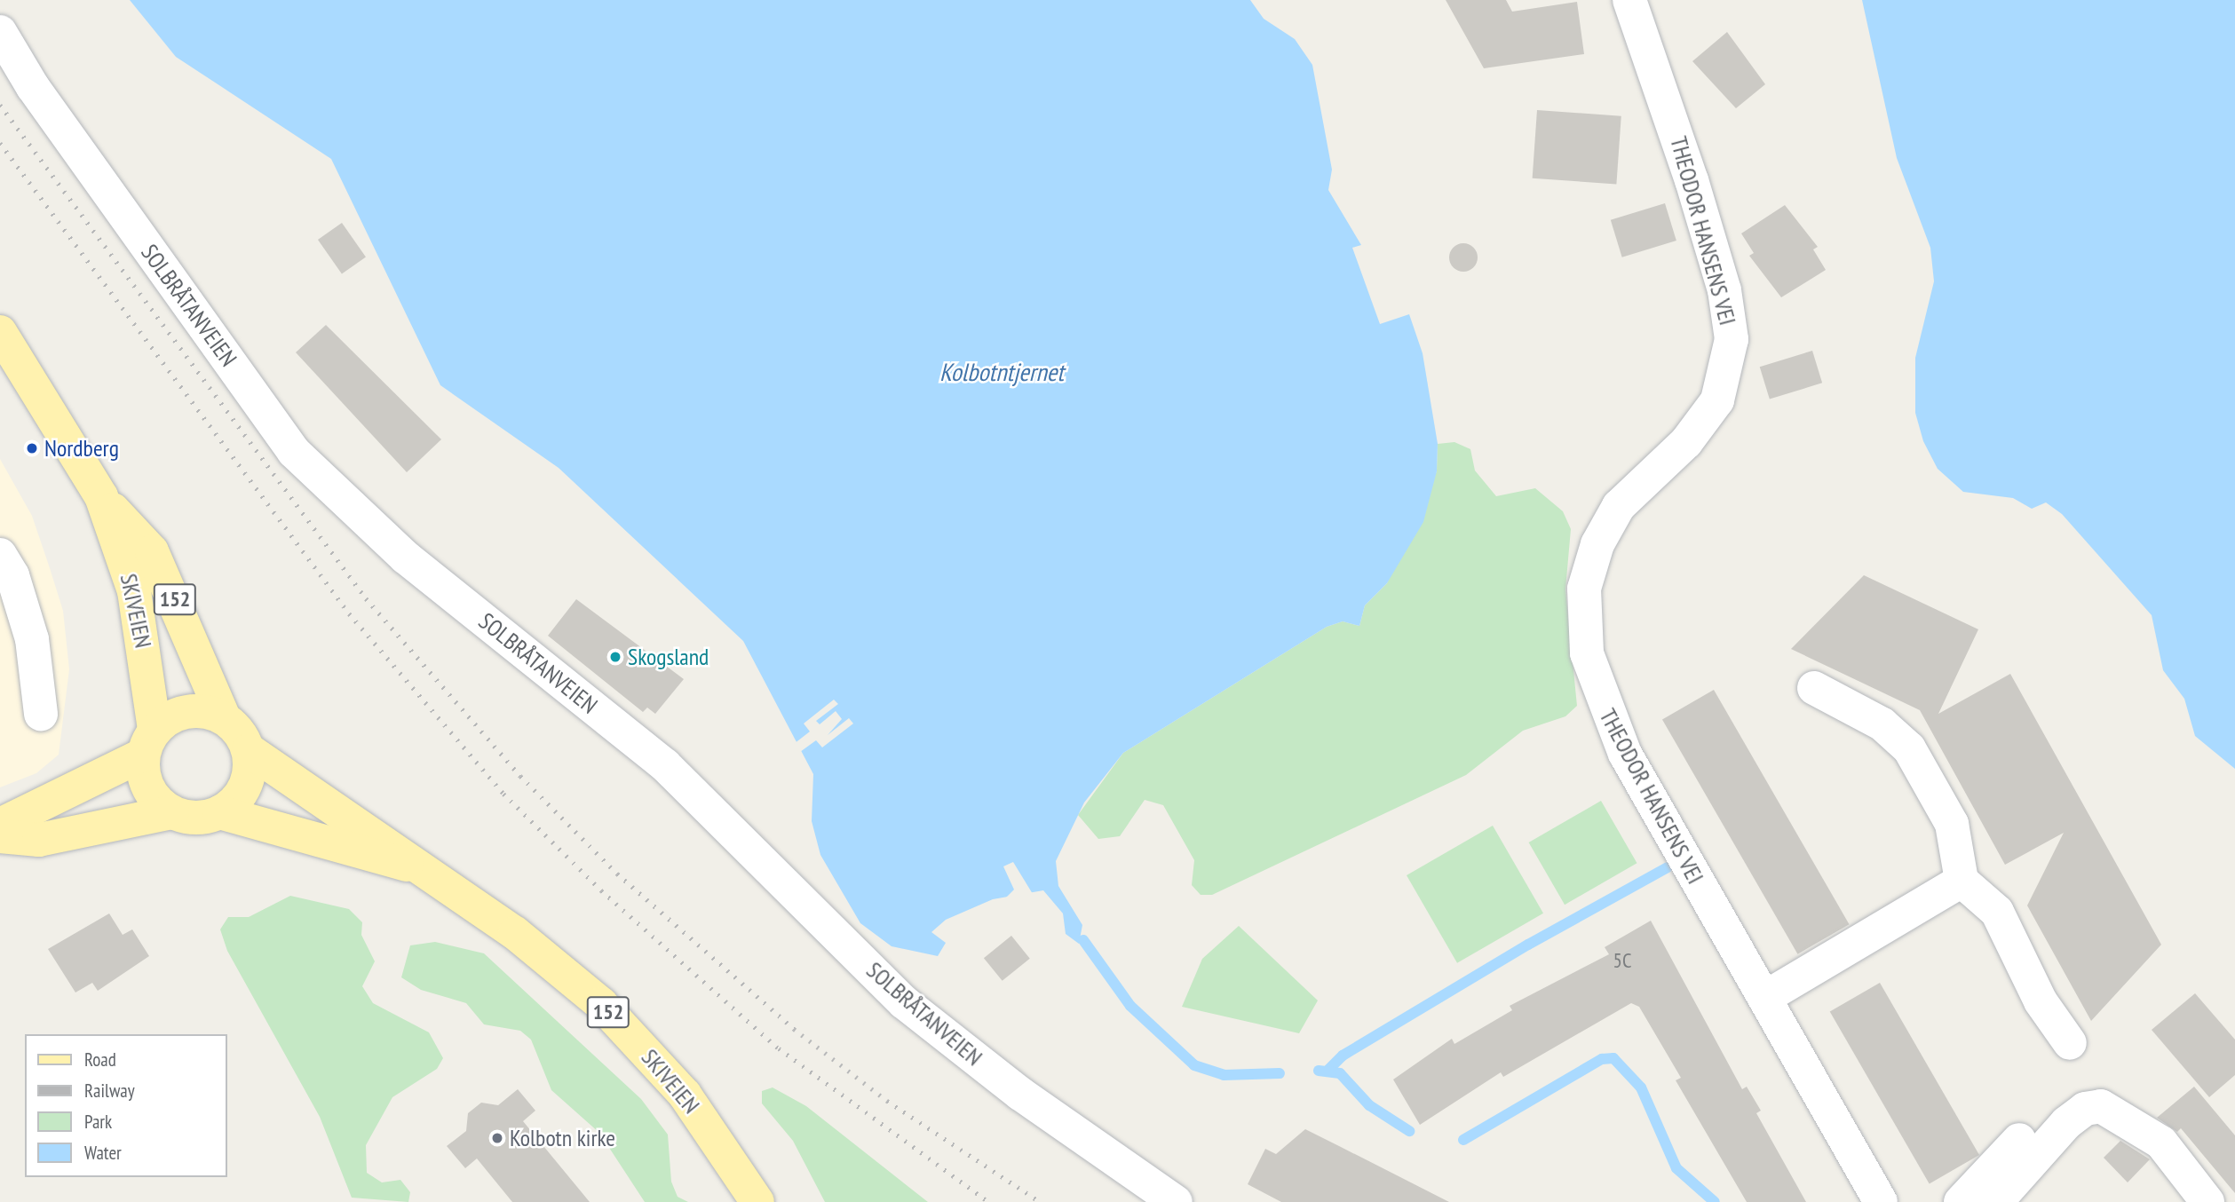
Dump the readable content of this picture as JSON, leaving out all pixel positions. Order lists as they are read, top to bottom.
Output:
{
  "streets": {
    "main road": ["152", "SKIVEIEN"],
    "street": ["THEODOR HANSENS VEI", "SOLBRÅTANVEIEN"]
  },
  "crossings": [
    ["152", "SKIVEIEN"]
  ],
  "water": ["Kolbotntjernet"],
  "places": ["Nordberg", "Skogsland", "Kolbotn kirke"],
  "house_numbers": ["5C"],
  "legend": [
    "Road",
    "Railway",
    "Park",
    "Water"
  ]
}
